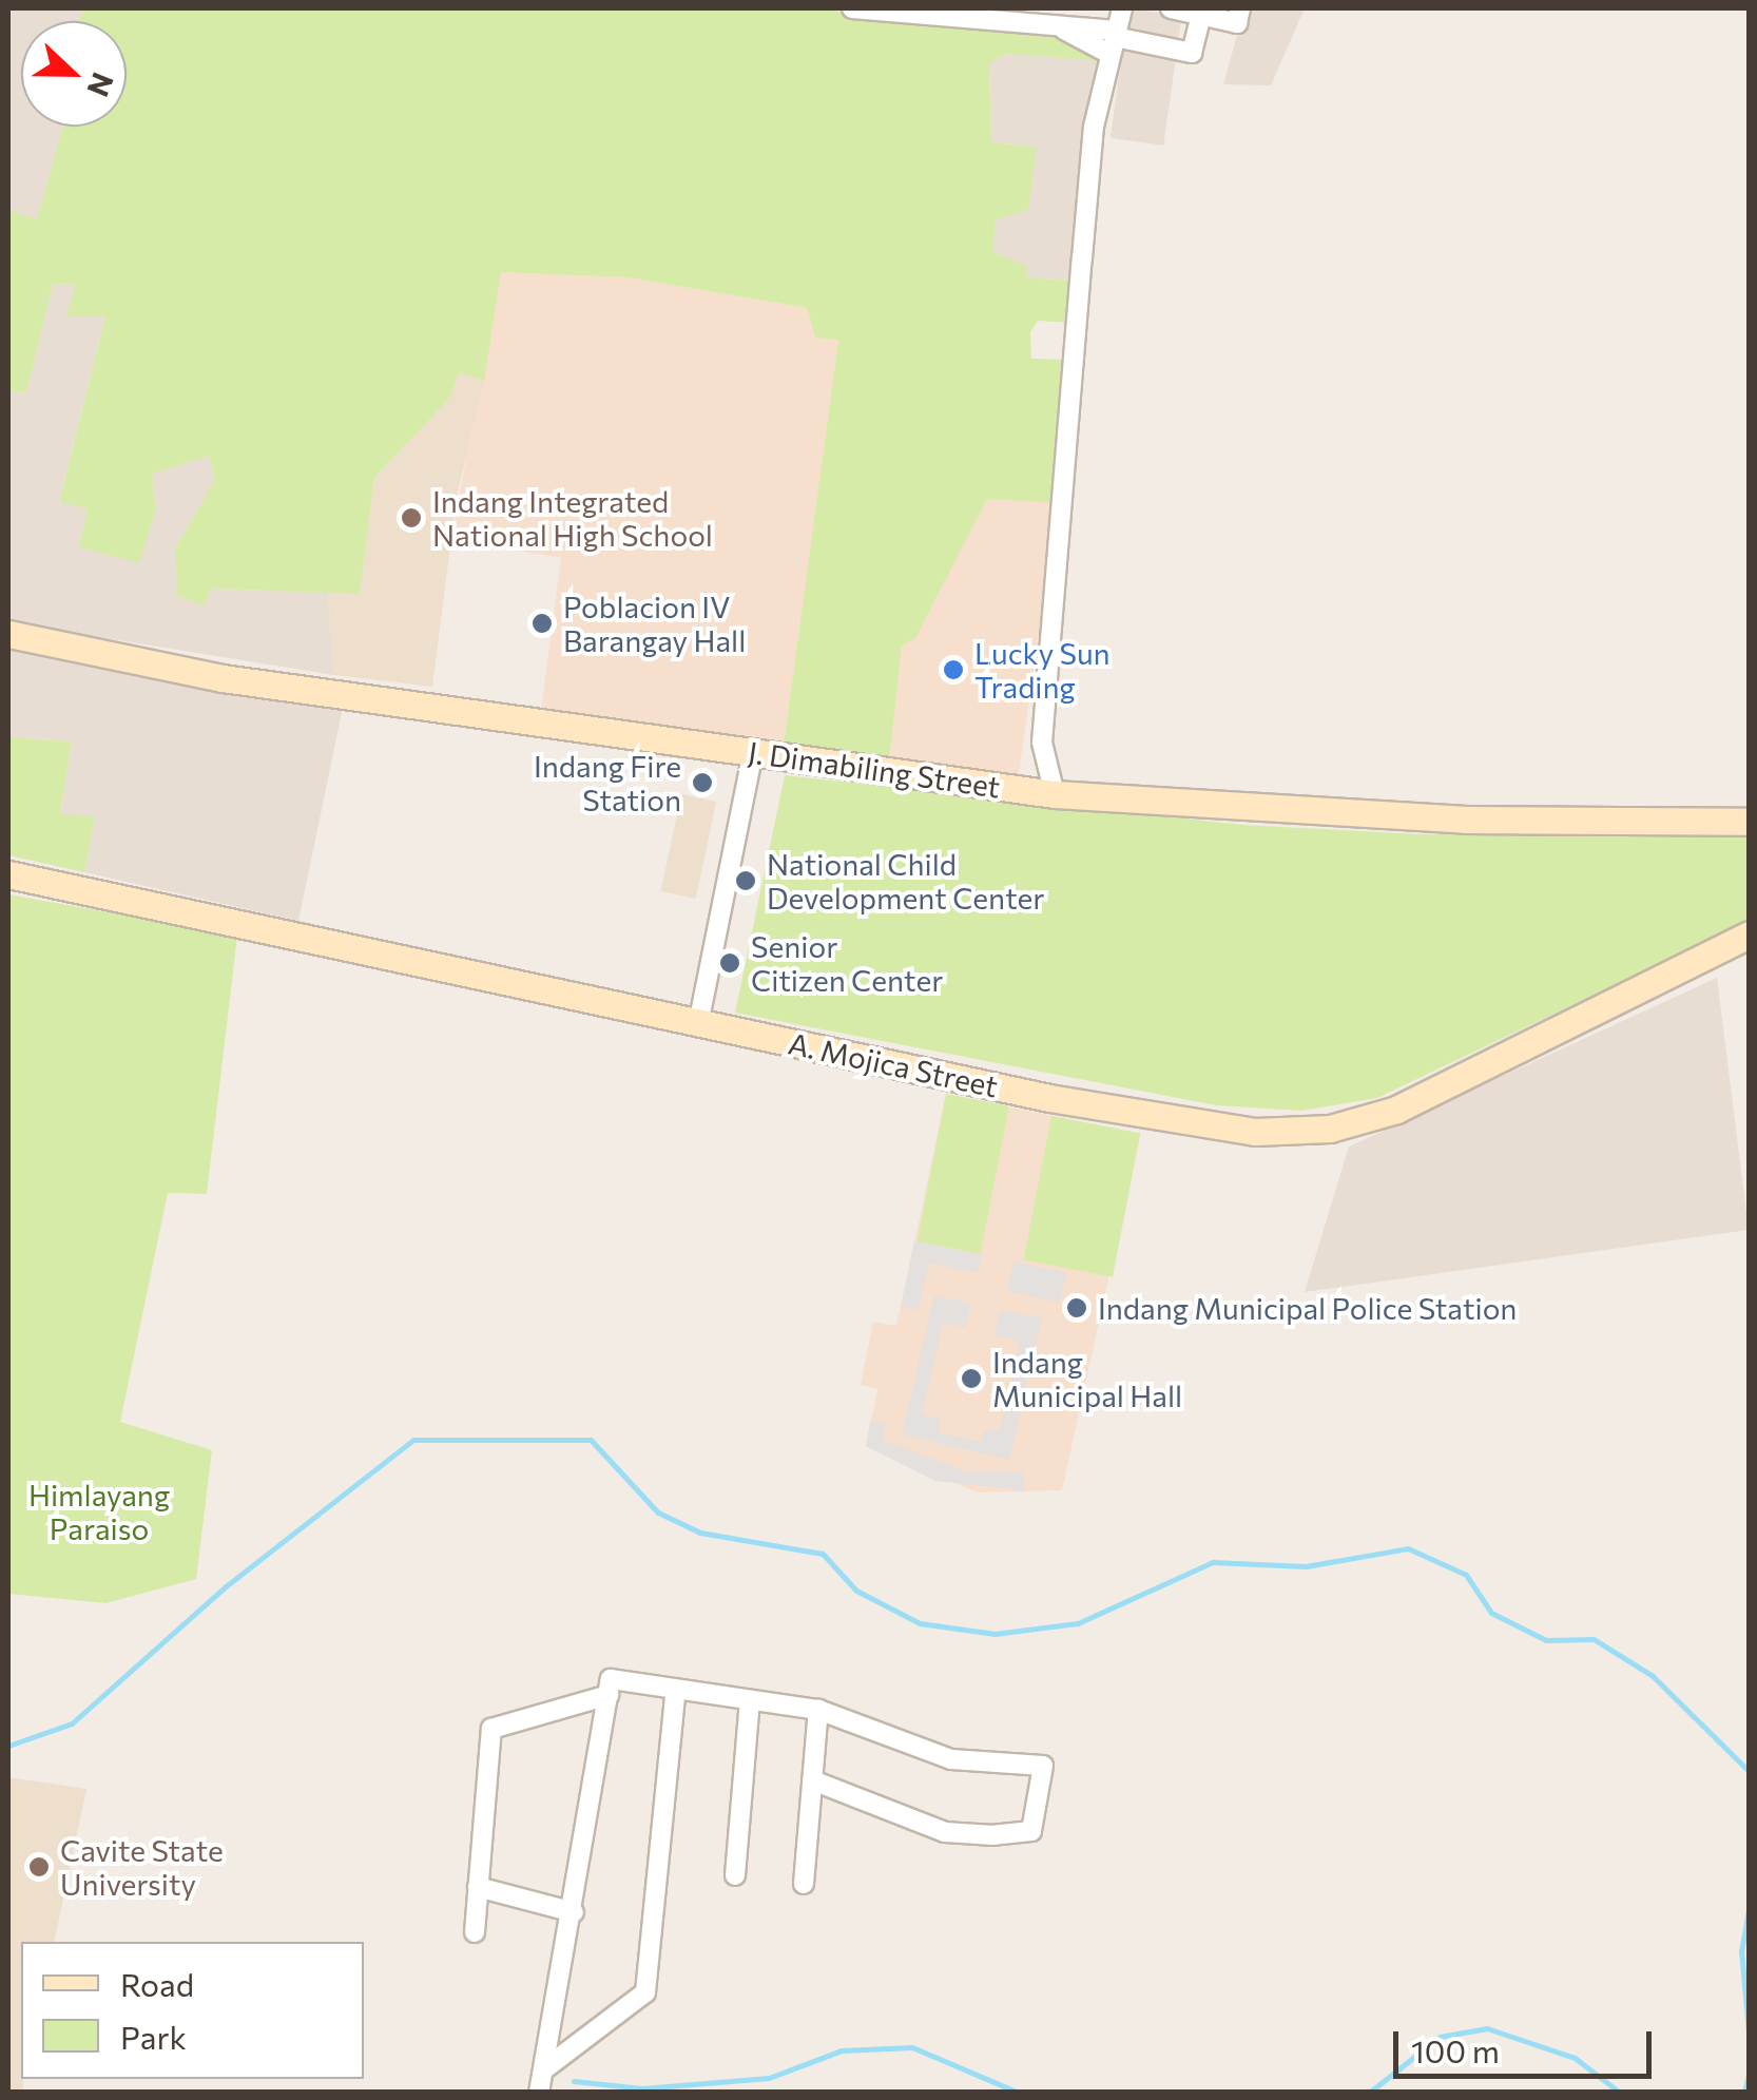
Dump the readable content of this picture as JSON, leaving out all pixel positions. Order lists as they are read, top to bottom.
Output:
{
  "streets": {
    "main road": ["J. Dimabiling Street", "A. Mojica Street"]
  },
  "parks": ["Himlayang Paraiso"],
  "places": [
    "Indang Integrated National High School",
    "Poblacion IV Barangay Hall",
    "Lucky Sun Trading",
    "Indang Fire Station",
    "National Child Development Center",
    "Senior Citizen Center",
    "Indang Municipal Police Station",
    "Indang Municipal Hall",
    "Cavite State University"
  ],
  "legend": ["Road", "Park"],
  "scale_bar": "100 m",
  "north": "right"
}
